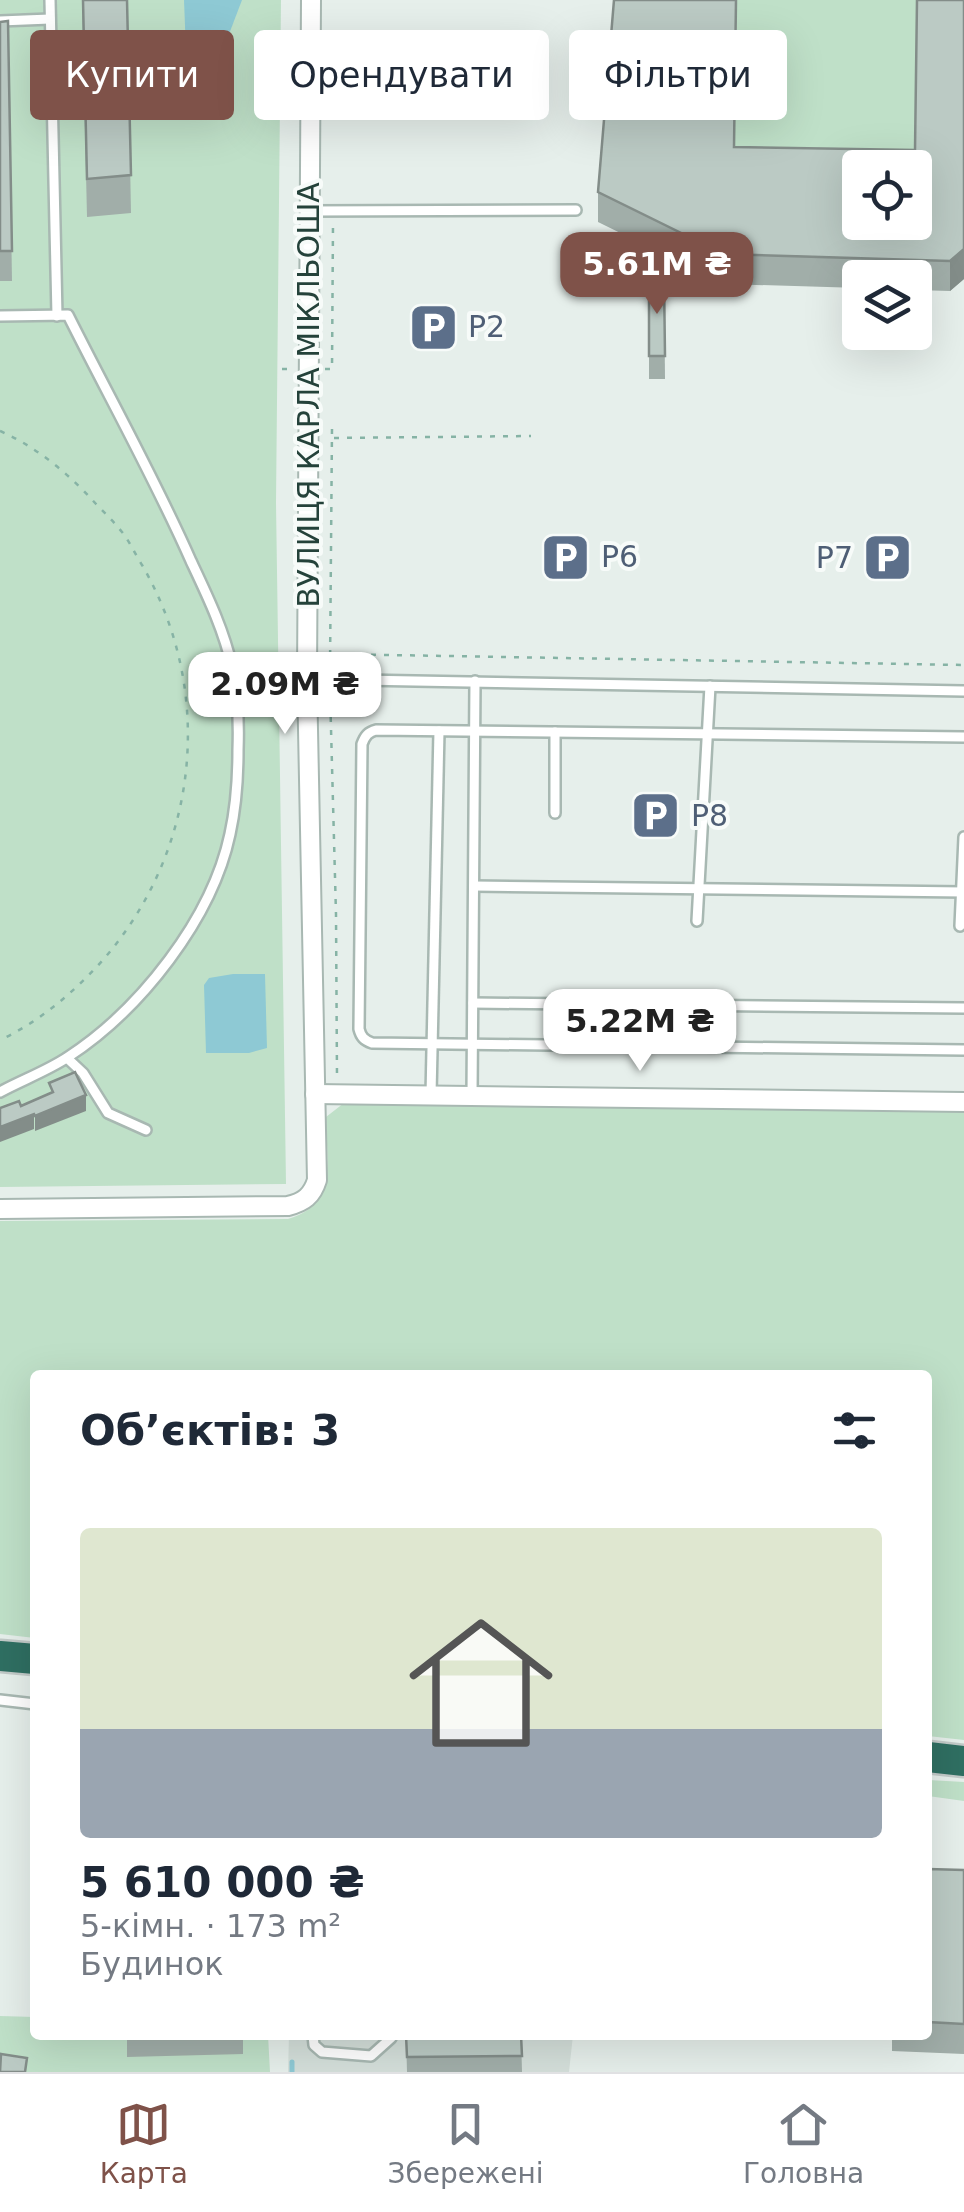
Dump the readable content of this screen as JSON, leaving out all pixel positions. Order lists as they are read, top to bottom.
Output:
{
  "streets": {
    "street": ["ВУЛИЦЯ КАРЛА МІКЛЬОША"]
  },
  "places": {
    "parking": [
      "P2",
      "P6",
      "P7",
      "P8"
    ]
  },
  "page": {
    "chip": ["Купити", "Орендувати", "Фільтри"],
    "price": ["5.61M ₴", "2.09M ₴", "5.22M ₴"],
    "heading": "Об’єктів: 3",
    "list": [
      {
        "name": "5 610 000 ₴",
        "note": "5-кімн. · 173 m² · Будинок"
      }
    ],
    "tabs": ["Карта", "Збережені", "Головна"]
  }
}
